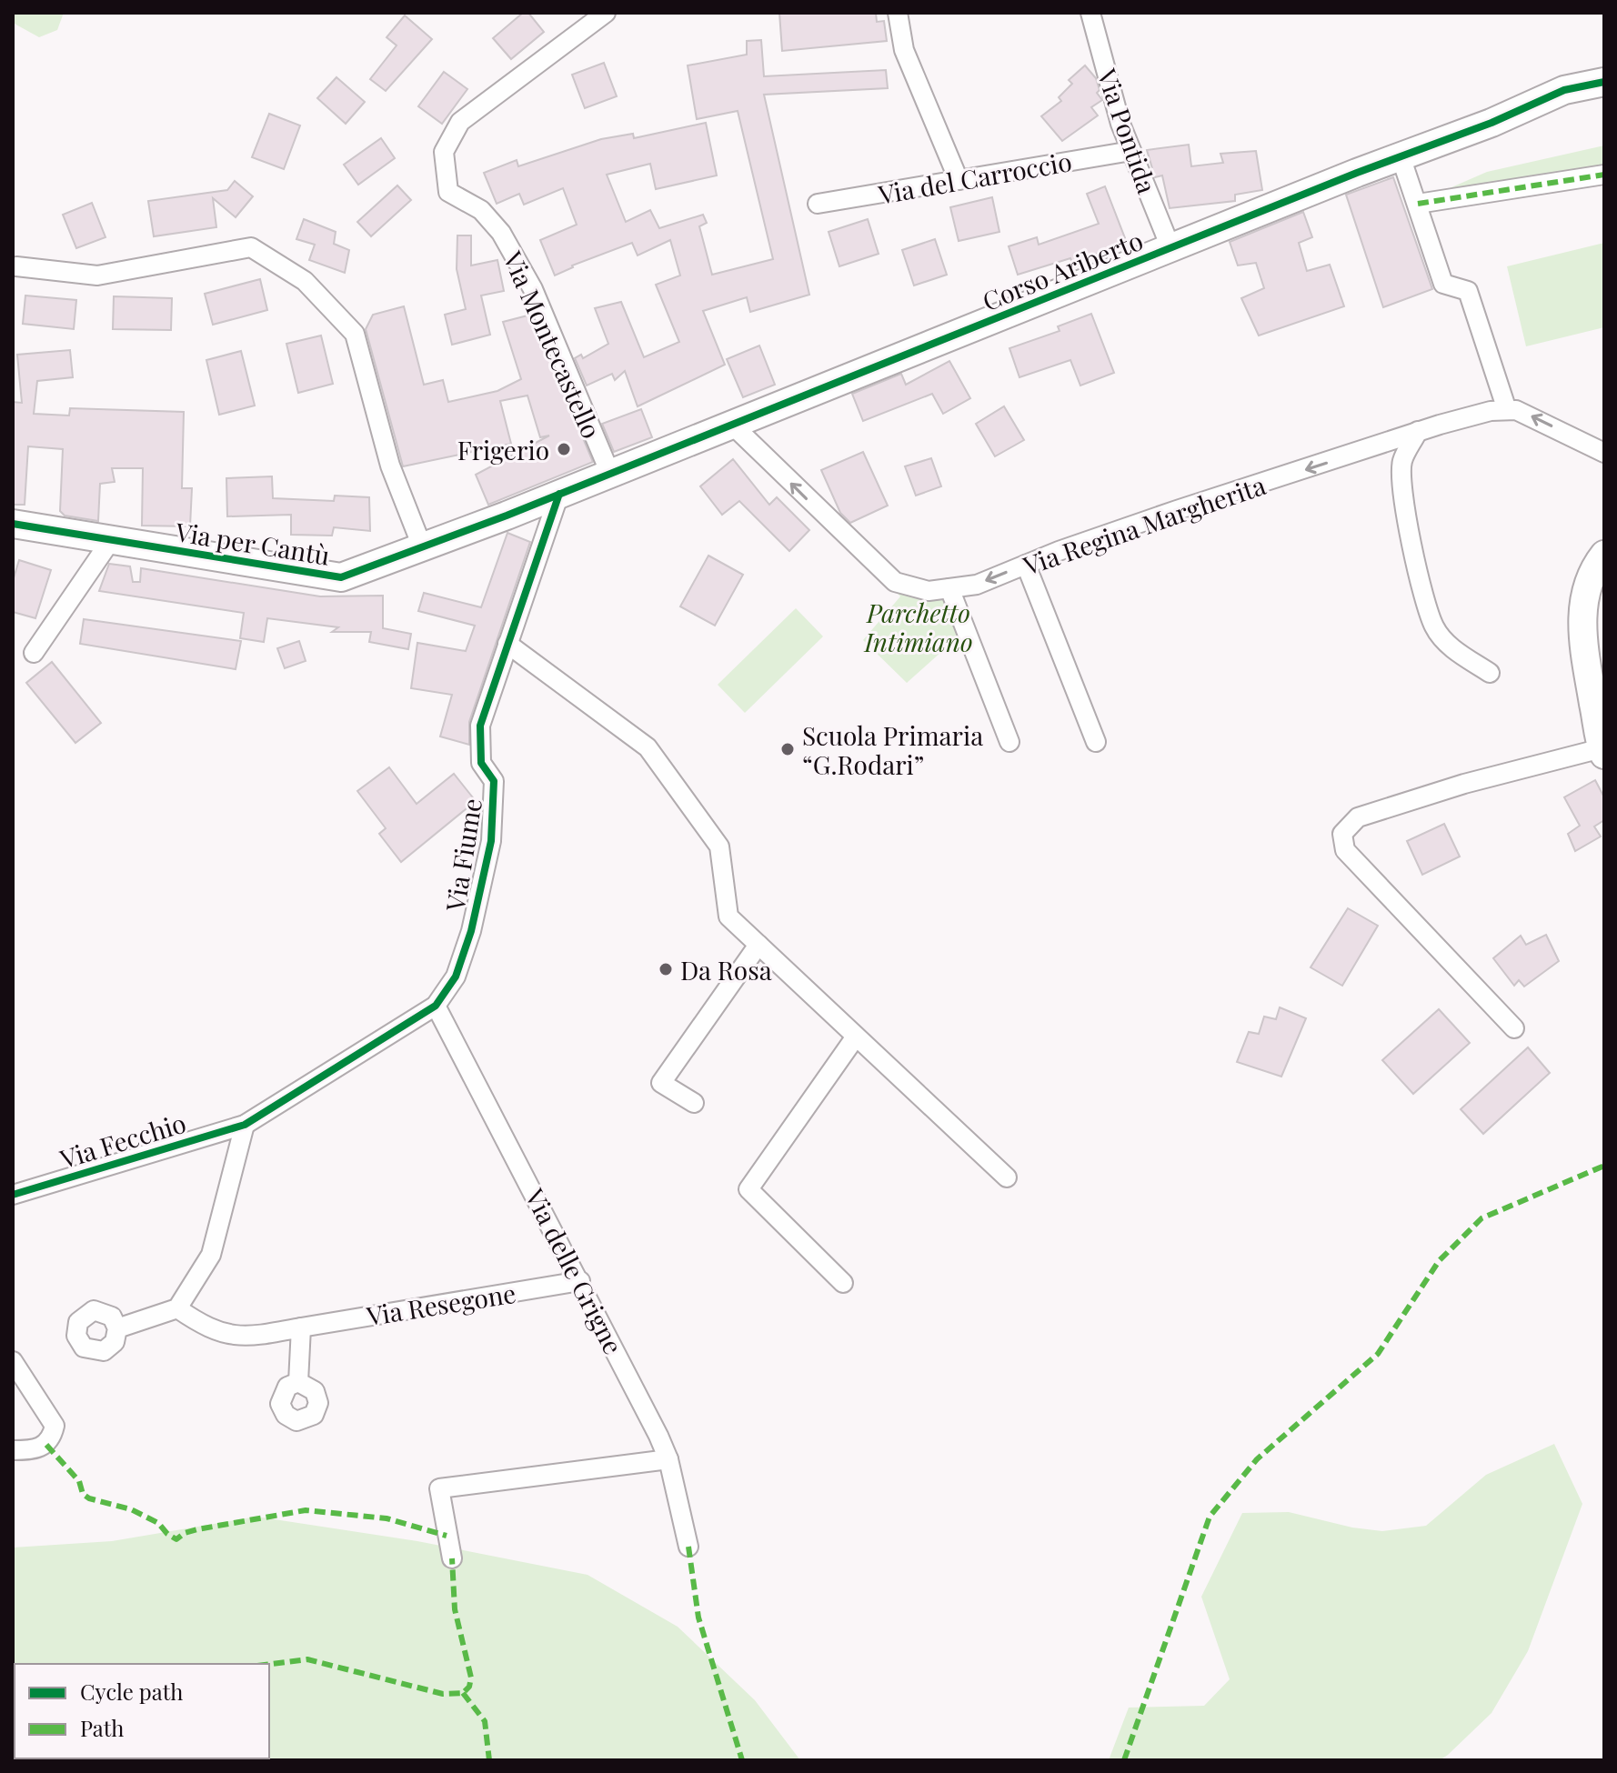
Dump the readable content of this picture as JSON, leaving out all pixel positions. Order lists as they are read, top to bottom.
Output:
{
  "streets": {
    "street": [
      "Via Pontida",
      "Via del Carroccio",
      "Corso Ariberto",
      "Via Montecastello",
      "Via Regina Margherita",
      "Via per Cantù",
      "Via Fiume",
      "Via Fecchio",
      "Via delle Grigne",
      "Via Resegone"
    ]
  },
  "crossings": [
    ["Via Pontida", "Via del Carroccio"],
    ["Via Pontida", "Corso Ariberto"],
    ["Corso Ariberto", "Via Montecastello"],
    ["Corso Ariberto", "Via Regina Margherita"],
    ["Corso Ariberto", "Via per Cantù"],
    ["Corso Ariberto", "Via Fiume"],
    ["Via per Cantù", "Via Fiume"],
    ["Via Fiume", "Via Fecchio"],
    ["Via Fiume", "Via delle Grigne"],
    ["Via delle Grigne", "Via Resegone"]
  ],
  "one_way": ["Via Regina Margherita"],
  "parks": ["Parchetto Intimiano"],
  "places": ["Frigerio", "Scuola Primaria “G.Rodari”", "Da Rosa"],
  "legend": ["Cycle path", "Path"]
}
